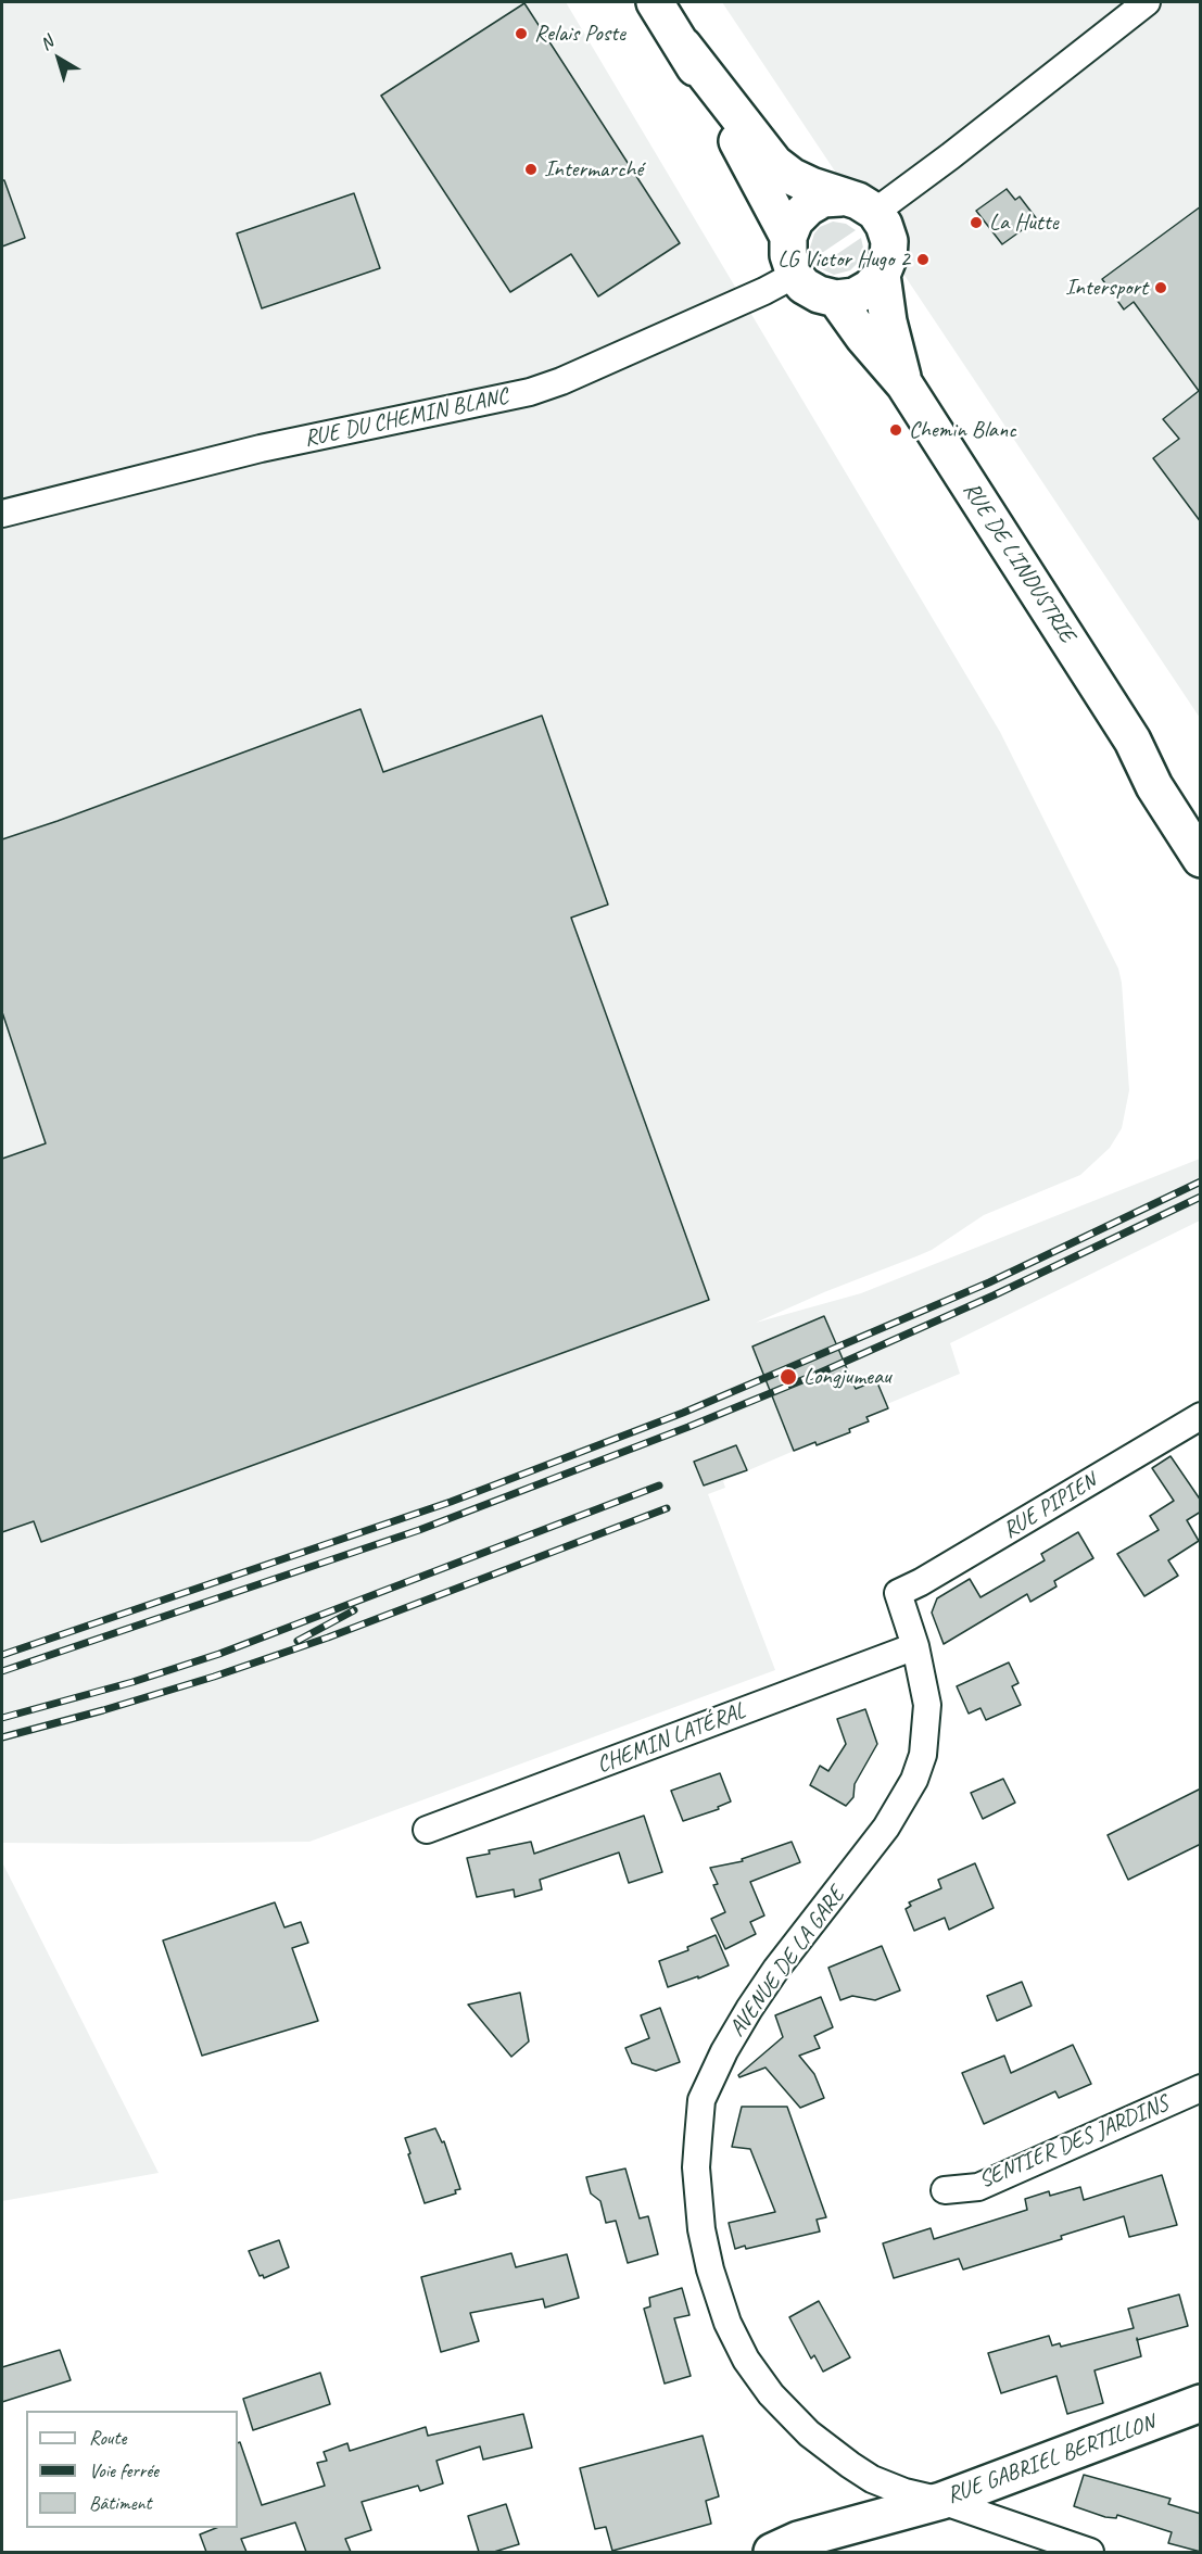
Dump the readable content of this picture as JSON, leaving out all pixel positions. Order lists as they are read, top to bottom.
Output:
{
  "streets": {
    "street": [
      "RUE DU CHEMIN BLANC",
      "RUE DE L'INDUSTRIE",
      "RUE PIPIEN",
      "CHEMIN LATÉRAL",
      "AVENUE DE LA GARE",
      "SENTIER DES JARDINS",
      "RUE GABRIEL BERTILLON"
    ]
  },
  "crossings": [
    ["RUE DU CHEMIN BLANC", "RUE DE L'INDUSTRIE"],
    ["RUE PIPIEN", "AVENUE DE LA GARE"],
    ["CHEMIN LATÉRAL", "AVENUE DE LA GARE"],
    ["AVENUE DE LA GARE", "RUE GABRIEL BERTILLON"]
  ],
  "places": [
    "Relais Poste",
    "Intermarché",
    "La Hutte",
    "LG Victor Hugo 2",
    "Intersport",
    "Chemin Blanc",
    "Longjumeau"
  ],
  "legend": ["Route", "Voie ferrée", "Bâtiment"],
  "north": "top left"
}
